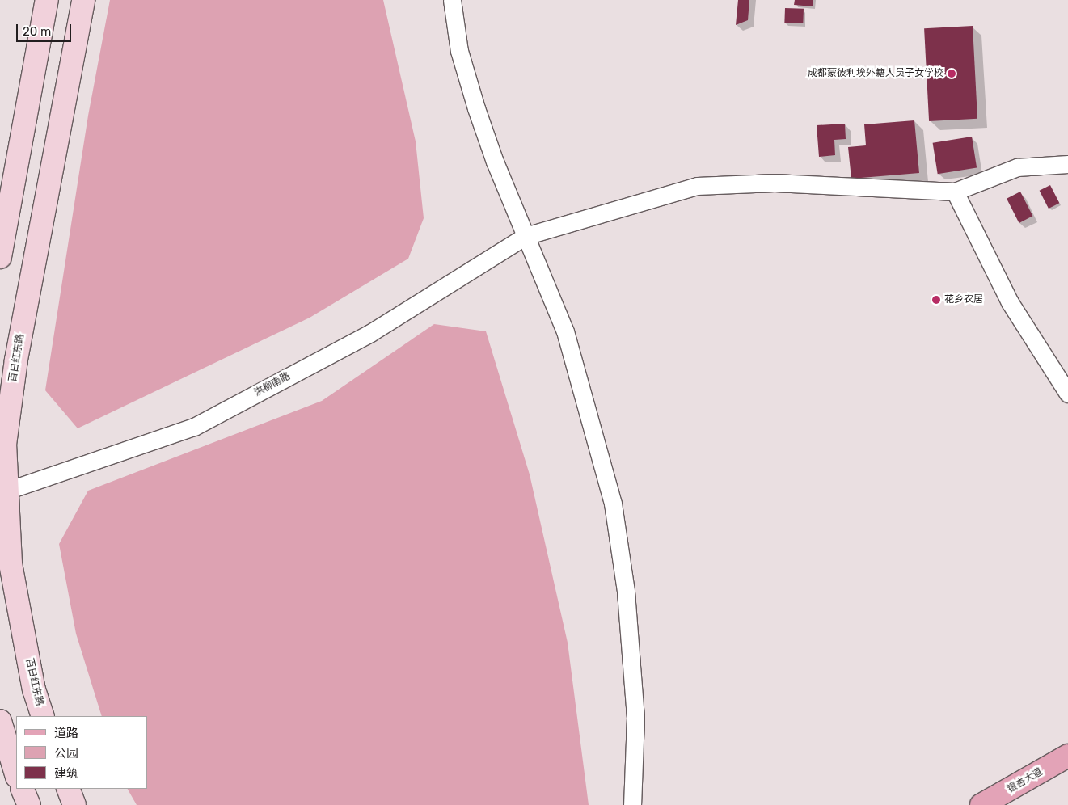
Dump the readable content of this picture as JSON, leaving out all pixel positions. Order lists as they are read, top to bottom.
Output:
{
  "streets": {
    "main road": ["银杏大道"],
    "street": ["百日红东路", "洪柳南路"]
  },
  "crossings": [
    ["百日红东路", "洪柳南路"]
  ],
  "places": ["成都蒙彼利埃外籍人员子女学校", "花乡农居"],
  "legend": ["道路", "公园", "建筑"],
  "scale_bar": "20 m"
}
